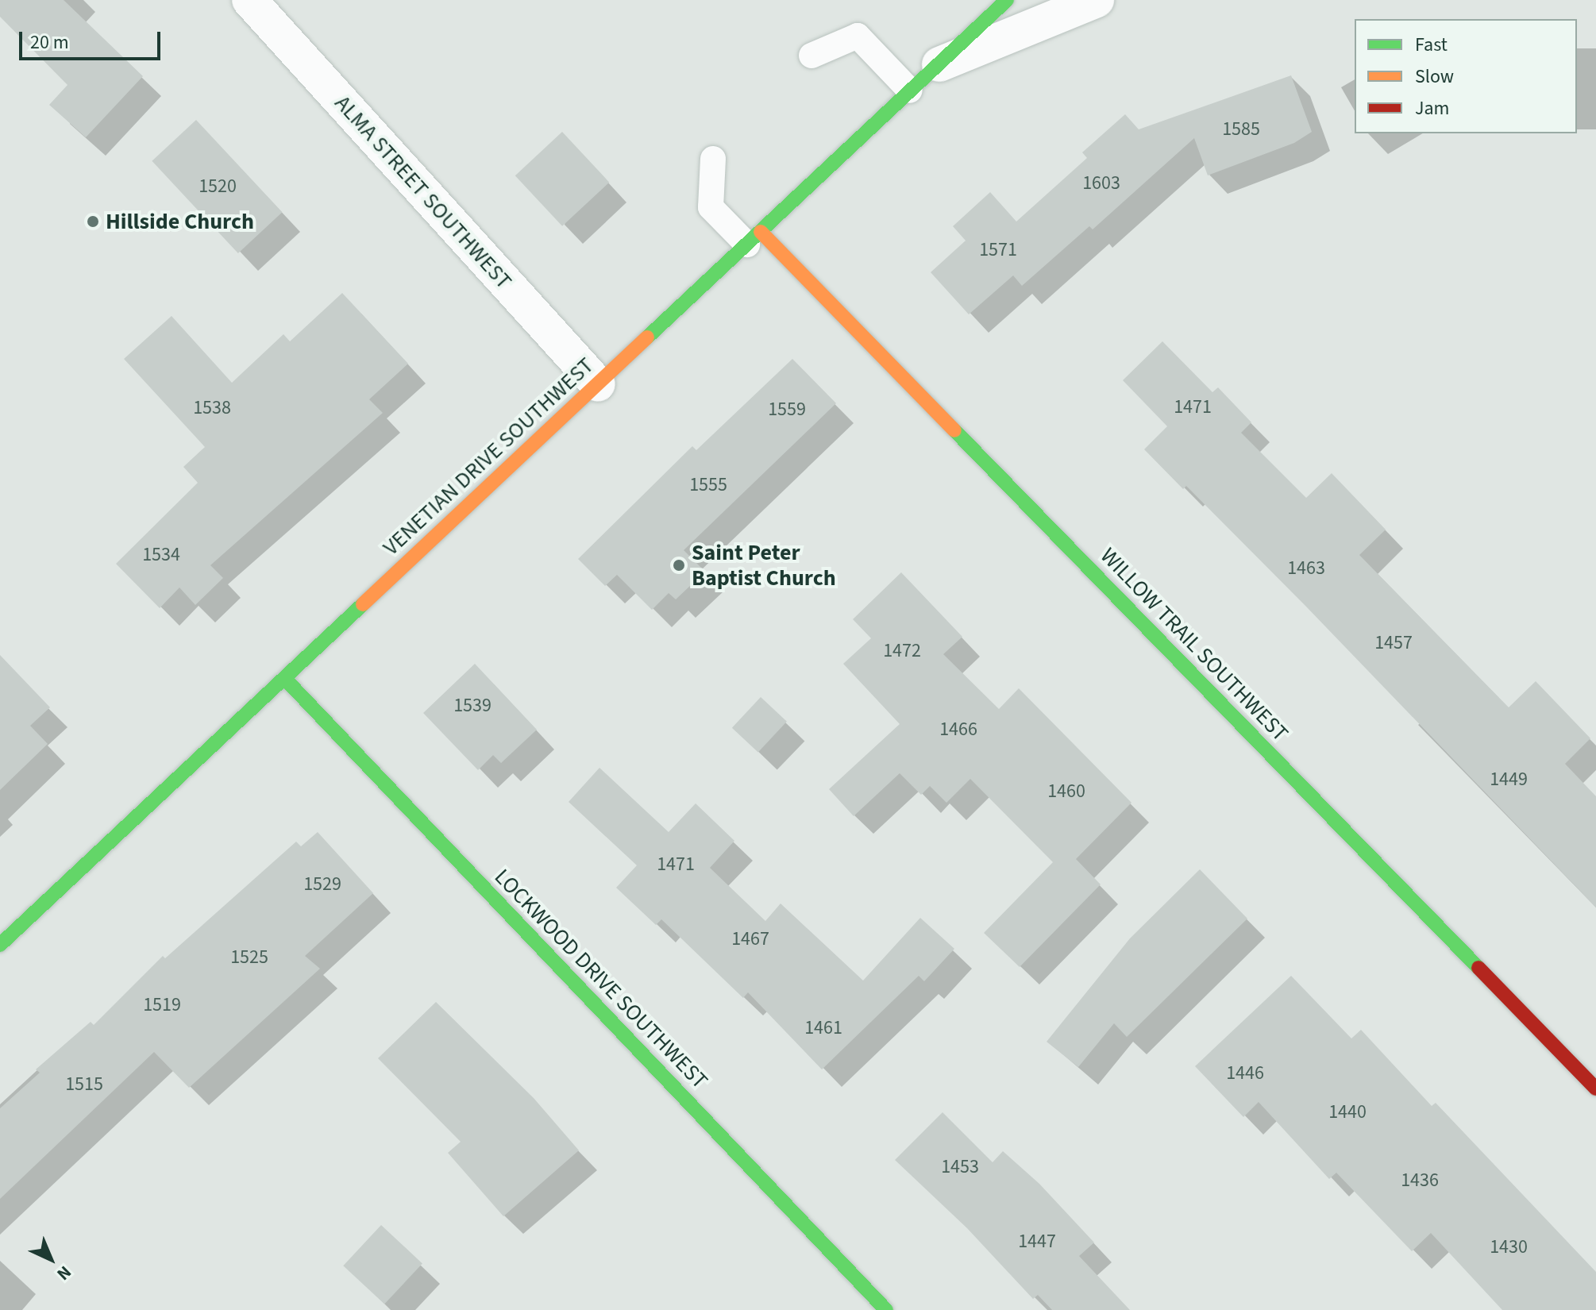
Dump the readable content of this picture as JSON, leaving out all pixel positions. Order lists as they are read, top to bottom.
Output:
{
  "streets": {
    "street": [
      "ALMA STREET SOUTHWEST",
      "VENETIAN DRIVE SOUTHWEST",
      "WILLOW TRAIL SOUTHWEST",
      "LOCKWOOD DRIVE SOUTHWEST"
    ]
  },
  "crossings": [
    ["ALMA STREET SOUTHWEST", "VENETIAN DRIVE SOUTHWEST"],
    ["VENETIAN DRIVE SOUTHWEST", "WILLOW TRAIL SOUTHWEST"],
    ["VENETIAN DRIVE SOUTHWEST", "LOCKWOOD DRIVE SOUTHWEST"]
  ],
  "places": ["Hillside Church", "Saint Peter Baptist Church"],
  "house_numbers": [
    "1585",
    "1603",
    "1520",
    "1571",
    "1471",
    "1538",
    "1559",
    "1555",
    "1534",
    "1463",
    "1457",
    "1472",
    "1539",
    "1466",
    "1449",
    "1460",
    "1471",
    "1529",
    "1467",
    "1525",
    "1519",
    "1461",
    "1446",
    "1515",
    "1440",
    "1453",
    "1436",
    "1447",
    "1430"
  ],
  "legend": ["Fast", "Slow", "Jam"],
  "scale_bar": "20 m",
  "north": "bottom right"
}
